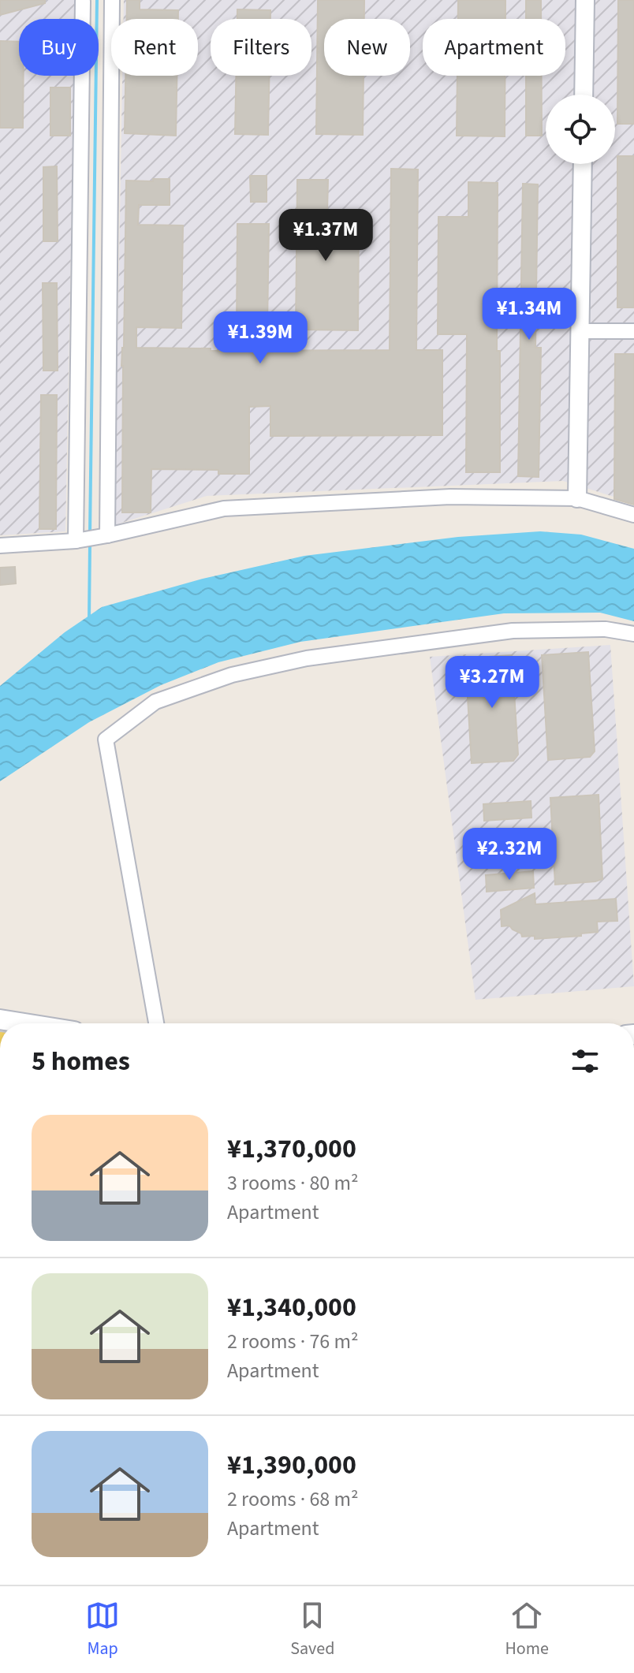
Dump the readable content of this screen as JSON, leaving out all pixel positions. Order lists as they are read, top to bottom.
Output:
{
  "page": {
    "chip": [
      "Buy",
      "Rent",
      "Filters",
      "New",
      "Apartment"
    ],
    "price": [
      "¥1.37M",
      "¥1.34M",
      "¥1.39M",
      "¥3.27M",
      "¥2.32M"
    ],
    "heading": "5 homes",
    "list": [
      {
        "name": "¥1,370,000",
        "note": "3 rooms · 80 m² · Apartment"
      },
      {
        "name": "¥1,340,000",
        "note": "2 rooms · 76 m² · Apartment"
      },
      {
        "name": "¥1,390,000",
        "note": "2 rooms · 68 m² · Apartment"
      }
    ],
    "tabs": ["Map", "Saved", "Home"]
  }
}
